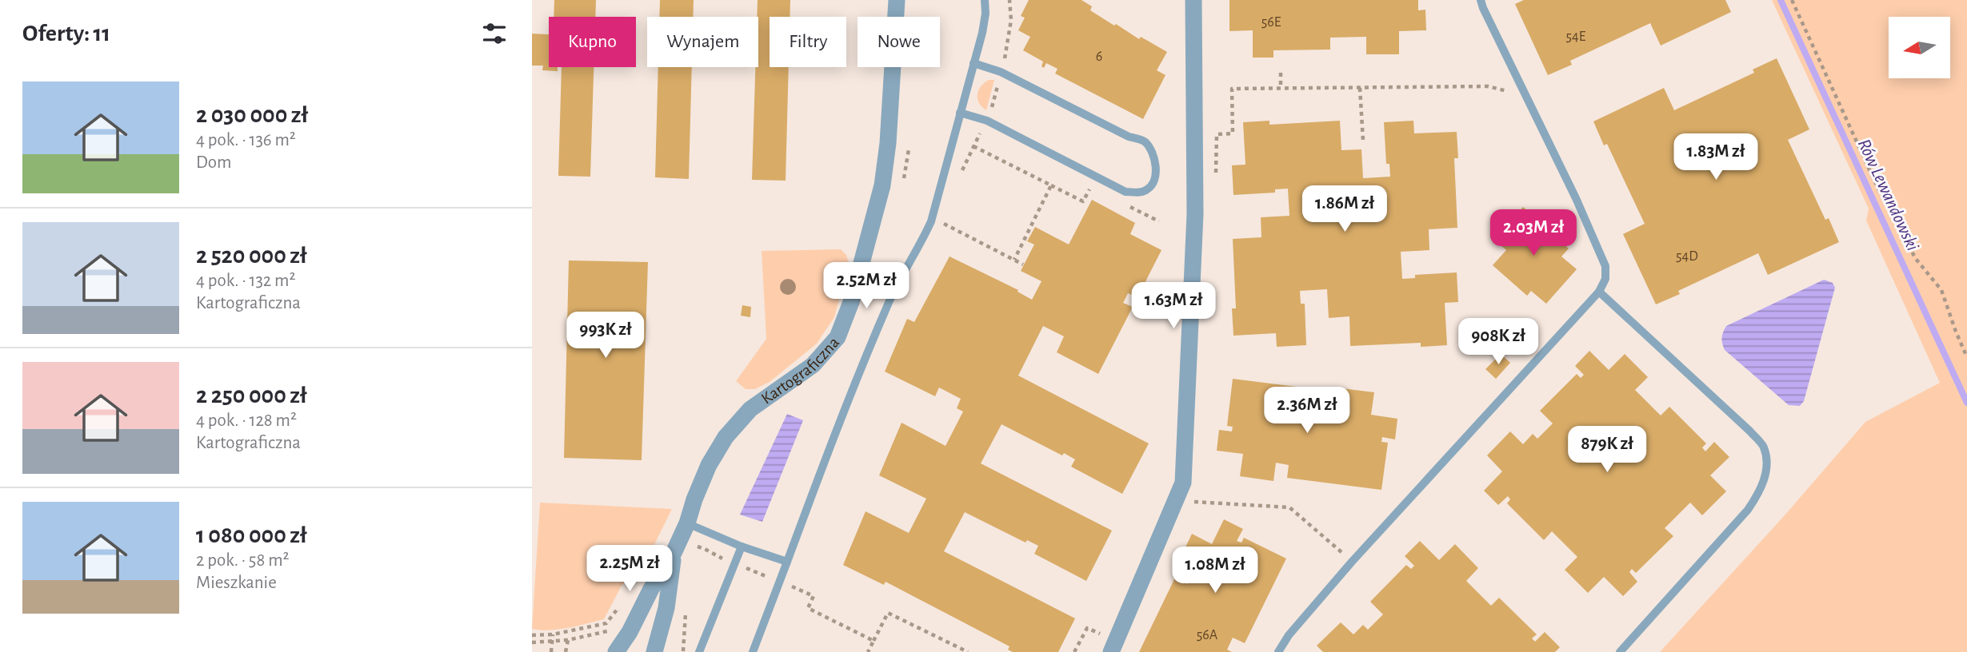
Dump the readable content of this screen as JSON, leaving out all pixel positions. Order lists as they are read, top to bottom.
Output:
{
  "streets": {
    "street": ["Kartograficzna"]
  },
  "water": ["Rów Lewandowski"],
  "house_numbers": [
    "56E",
    "54E",
    "6",
    "54D",
    "56A"
  ],
  "north": "left",
  "page": {
    "heading": "Oferty: 11",
    "chip": [
      "Kupno",
      "Wynajem",
      "Filtry",
      "Nowe"
    ],
    "list": [
      {
        "name": "2 030 000 zł",
        "note": "4 pok. · 136 m² · Dom"
      },
      {
        "name": "2 520 000 zł",
        "note": "4 pok. · 132 m² · Kartograficzna"
      },
      {
        "name": "2 250 000 zł",
        "note": "4 pok. · 128 m² · Kartograficzna"
      },
      {
        "name": "1 080 000 zł",
        "note": "2 pok. · 58 m² · Mieszkanie"
      }
    ],
    "price": [
      "1.83M zł",
      "1.86M zł",
      "2.03M zł",
      "2.52M zł",
      "1.63M zł",
      "993K zł",
      "908K zł",
      "2.36M zł",
      "879K zł",
      "2.25M zł",
      "1.08M zł"
    ]
  }
}
